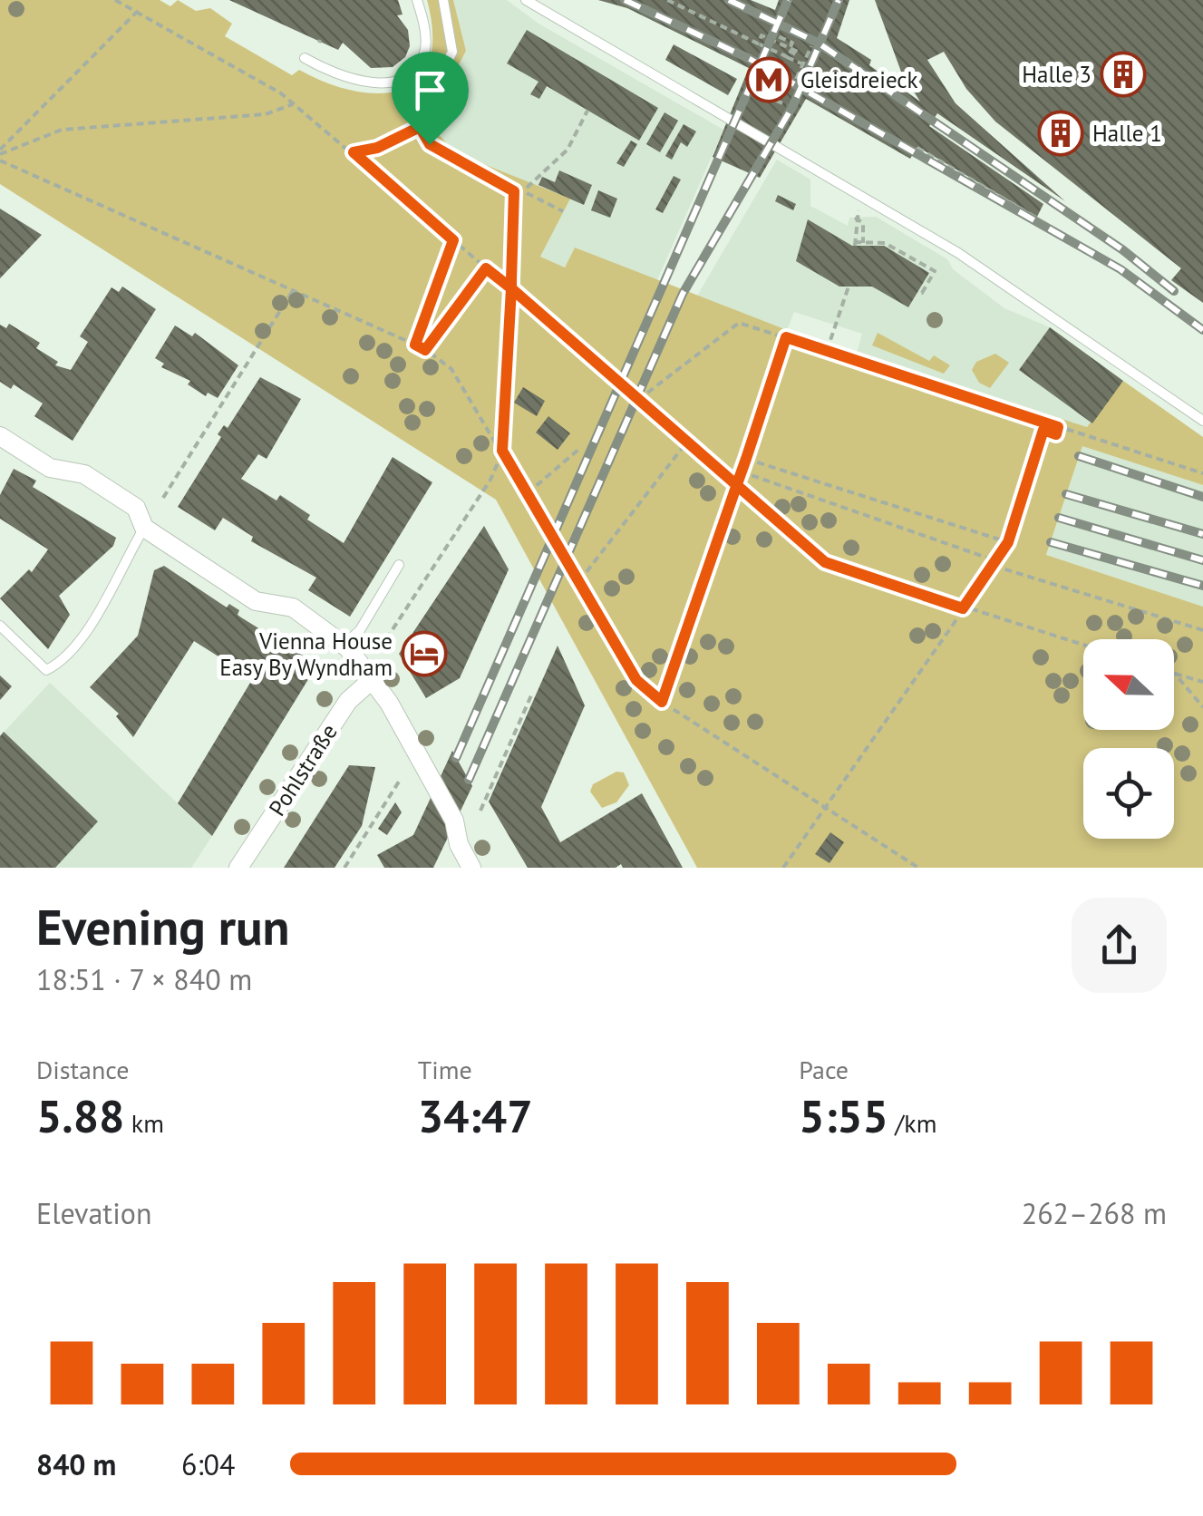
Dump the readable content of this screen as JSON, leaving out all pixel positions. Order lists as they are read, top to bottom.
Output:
{
  "streets": {
    "street": ["Pohlstraße"]
  },
  "places": {
    "building": ["Halle 3", "Halle 1"],
    "metro station": ["Gleisdreieck"],
    "hotel": ["Vienna House Easy By Wyndham"]
  },
  "north": "left",
  "page": {
    "heading": ["Evening run", "18:51 · 7 × 840 m"],
    "stats": [
      ["Distance", "5.88 km"],
      ["Time", "34:47"],
      ["Pace", "5:55 /km"]
    ],
    "chart": ["Elevation", "262–268 m"],
    "list": [
      {
        "name": "840 m",
        "note": "6:04"
      }
    ]
  }
}
